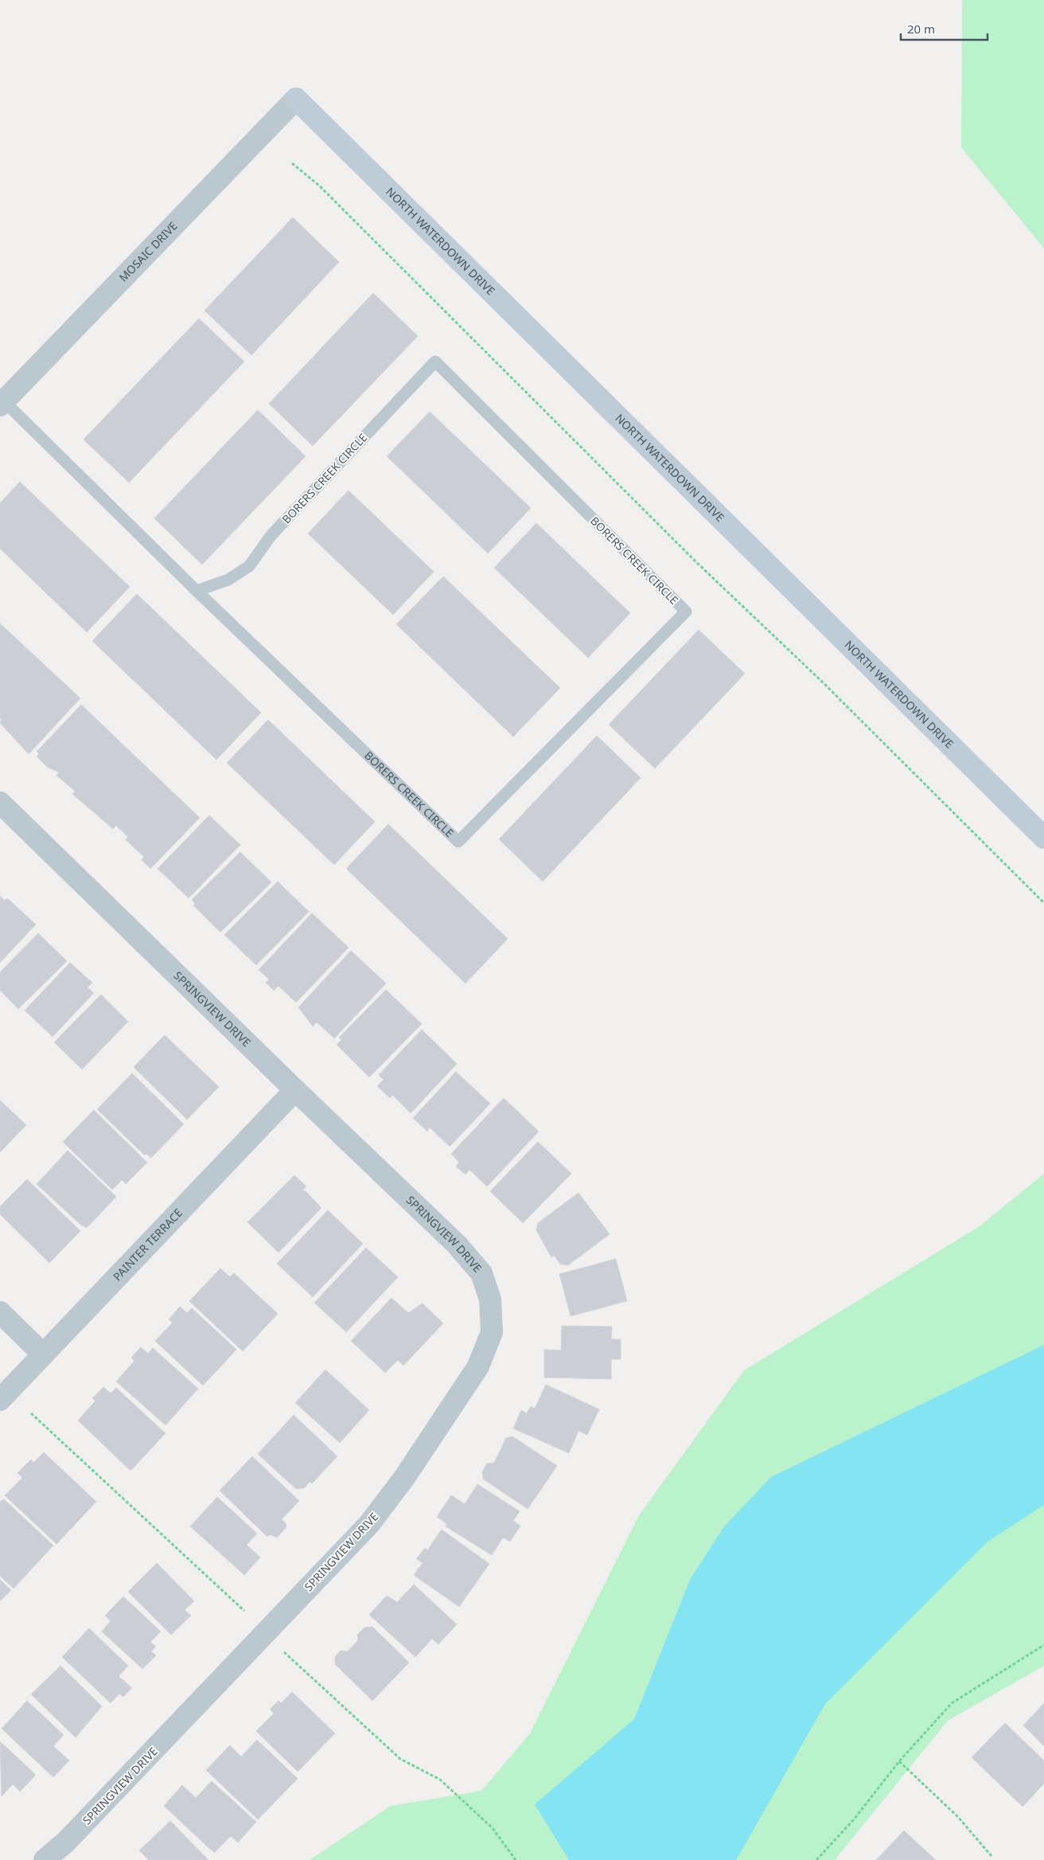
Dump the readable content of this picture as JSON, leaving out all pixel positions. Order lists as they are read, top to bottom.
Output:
{
  "streets": {
    "main road": ["NORTH WATERDOWN DRIVE"],
    "street": ["MOSAIC DRIVE", "SPRINGVIEW DRIVE", "PAINTER TERRACE"],
    "lane": ["BORERS CREEK CIRCLE"]
  },
  "crossings": [
    ["NORTH WATERDOWN DRIVE", "MOSAIC DRIVE"],
    ["MOSAIC DRIVE", "BORERS CREEK CIRCLE"],
    ["SPRINGVIEW DRIVE", "PAINTER TERRACE"]
  ],
  "scale_bar": "20 m"
}
